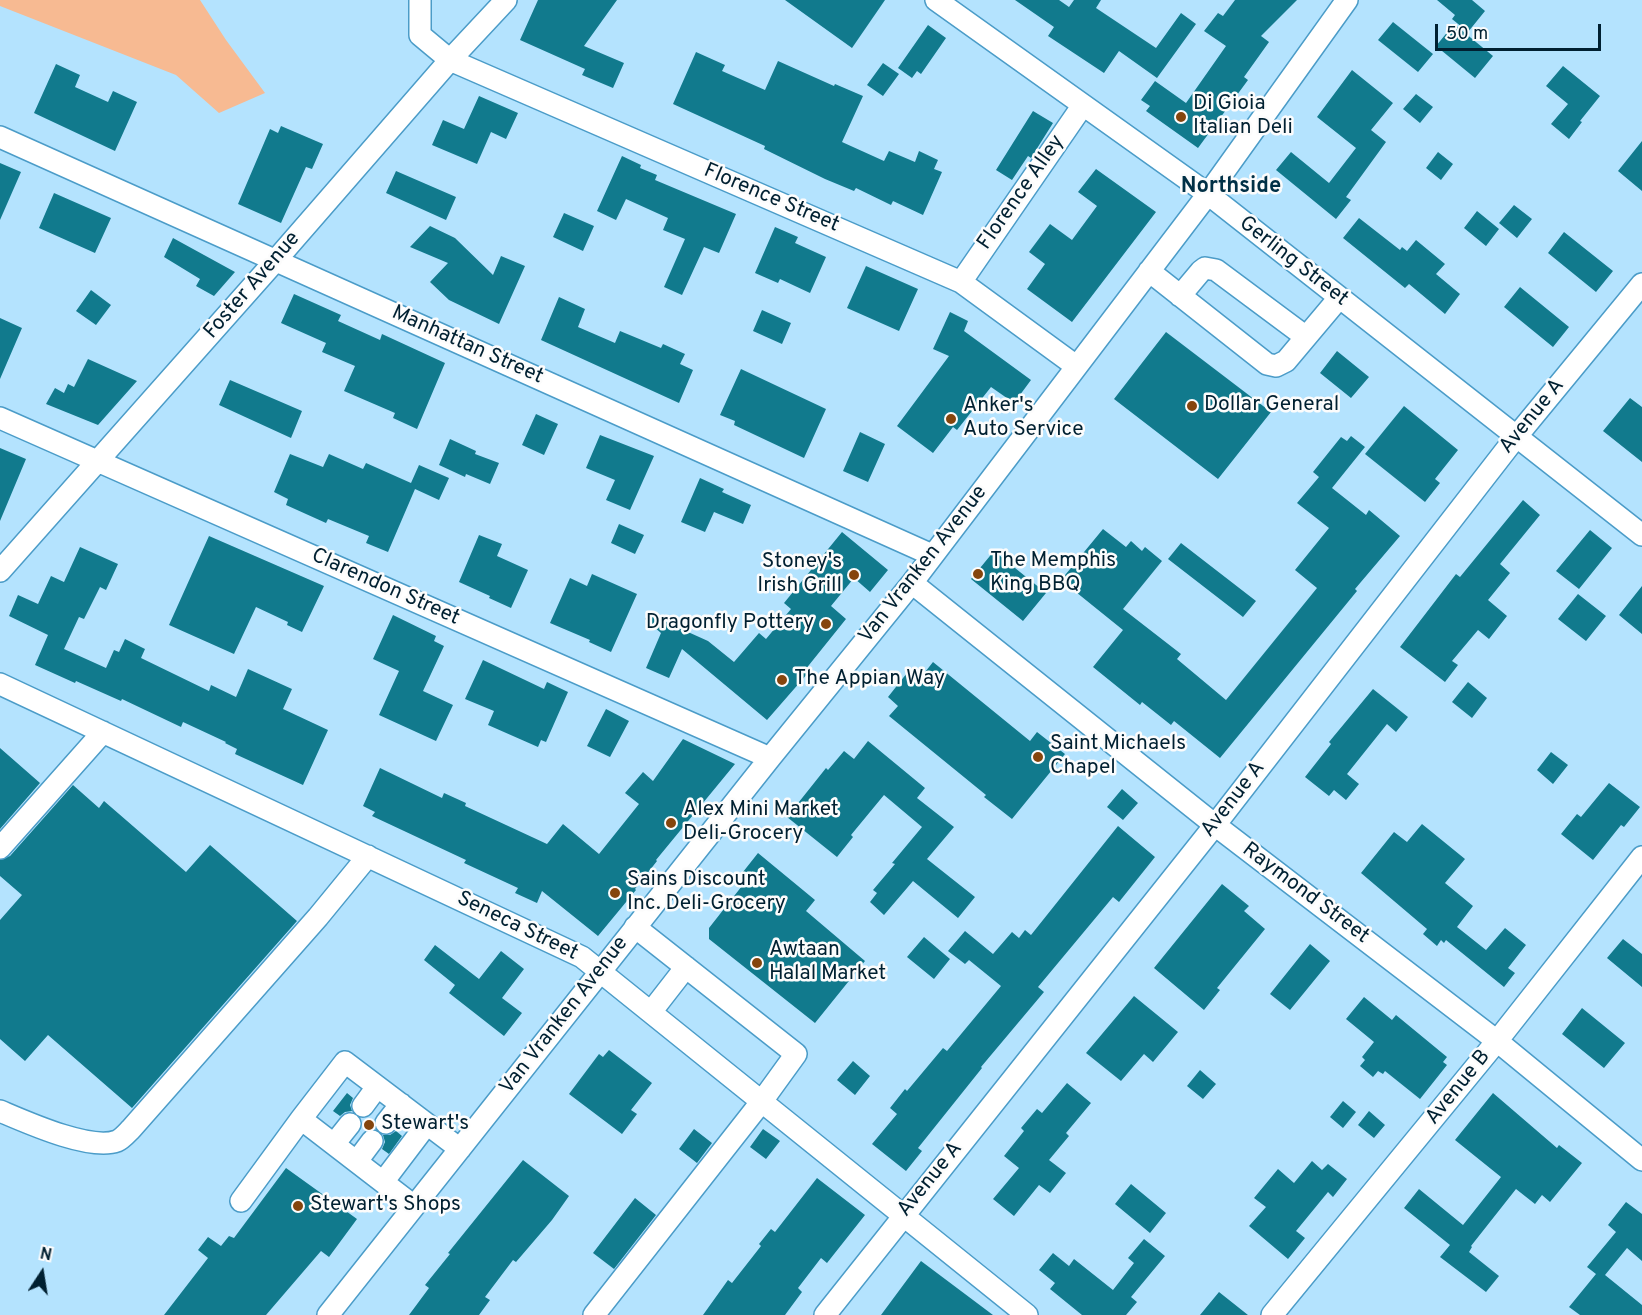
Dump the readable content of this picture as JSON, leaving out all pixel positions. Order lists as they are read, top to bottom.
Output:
{
  "streets": {
    "street": [
      "Florence Alley",
      "Florence Street",
      "Gerling Street",
      "Foster Avenue",
      "Manhattan Street",
      "Avenue A",
      "Van Vranken Avenue",
      "Clarendon Street",
      "Raymond Street",
      "Seneca Street",
      "Avenue B"
    ]
  },
  "crossings": [
    ["Florence Alley", "Florence Street"],
    ["Florence Alley", "Gerling Street"],
    ["Florence Street", "Foster Avenue"],
    ["Florence Street", "Van Vranken Avenue"],
    ["Gerling Street", "Avenue A"],
    ["Gerling Street", "Van Vranken Avenue"],
    ["Foster Avenue", "Manhattan Street"],
    ["Foster Avenue", "Clarendon Street"],
    ["Manhattan Street", "Van Vranken Avenue"],
    ["Avenue A", "Raymond Street"],
    ["Avenue A", "Seneca Street"],
    ["Van Vranken Avenue", "Clarendon Street"],
    ["Van Vranken Avenue", "Raymond Street"],
    ["Van Vranken Avenue", "Seneca Street"],
    ["Raymond Street", "Avenue B"]
  ],
  "districts": ["Northside"],
  "places": [
    "Di Gioia Italian Deli",
    "Dollar General",
    "Anker's Auto Service",
    "The Memphis King BBQ",
    "Stoney's Irish Grill",
    "Dragonfly Pottery",
    "The Appian Way",
    "Saint Michaels Chapel",
    "Alex Mini Market Deli-Grocery",
    "Sains Discount Inc. Deli-Grocery",
    "Awtaan Halal Market",
    "Stewart's",
    "Stewart's Shops"
  ],
  "scale_bar": "50 m",
  "north": "top"
}
